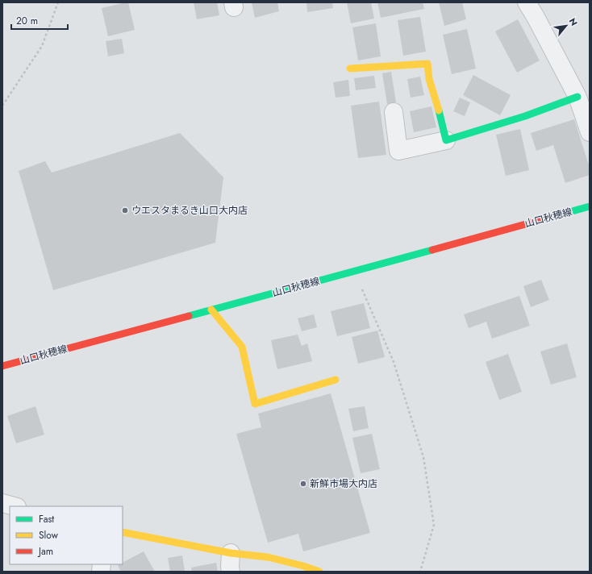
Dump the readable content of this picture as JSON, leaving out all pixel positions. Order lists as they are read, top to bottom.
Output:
{
  "streets": {
    "street": ["山口秋穂線"]
  },
  "places": ["ウエスタまるき山口大内店", "新鮮市場大内店"],
  "legend": ["Fast", "Slow", "Jam"],
  "scale_bar": "20 m",
  "north": "top right"
}
